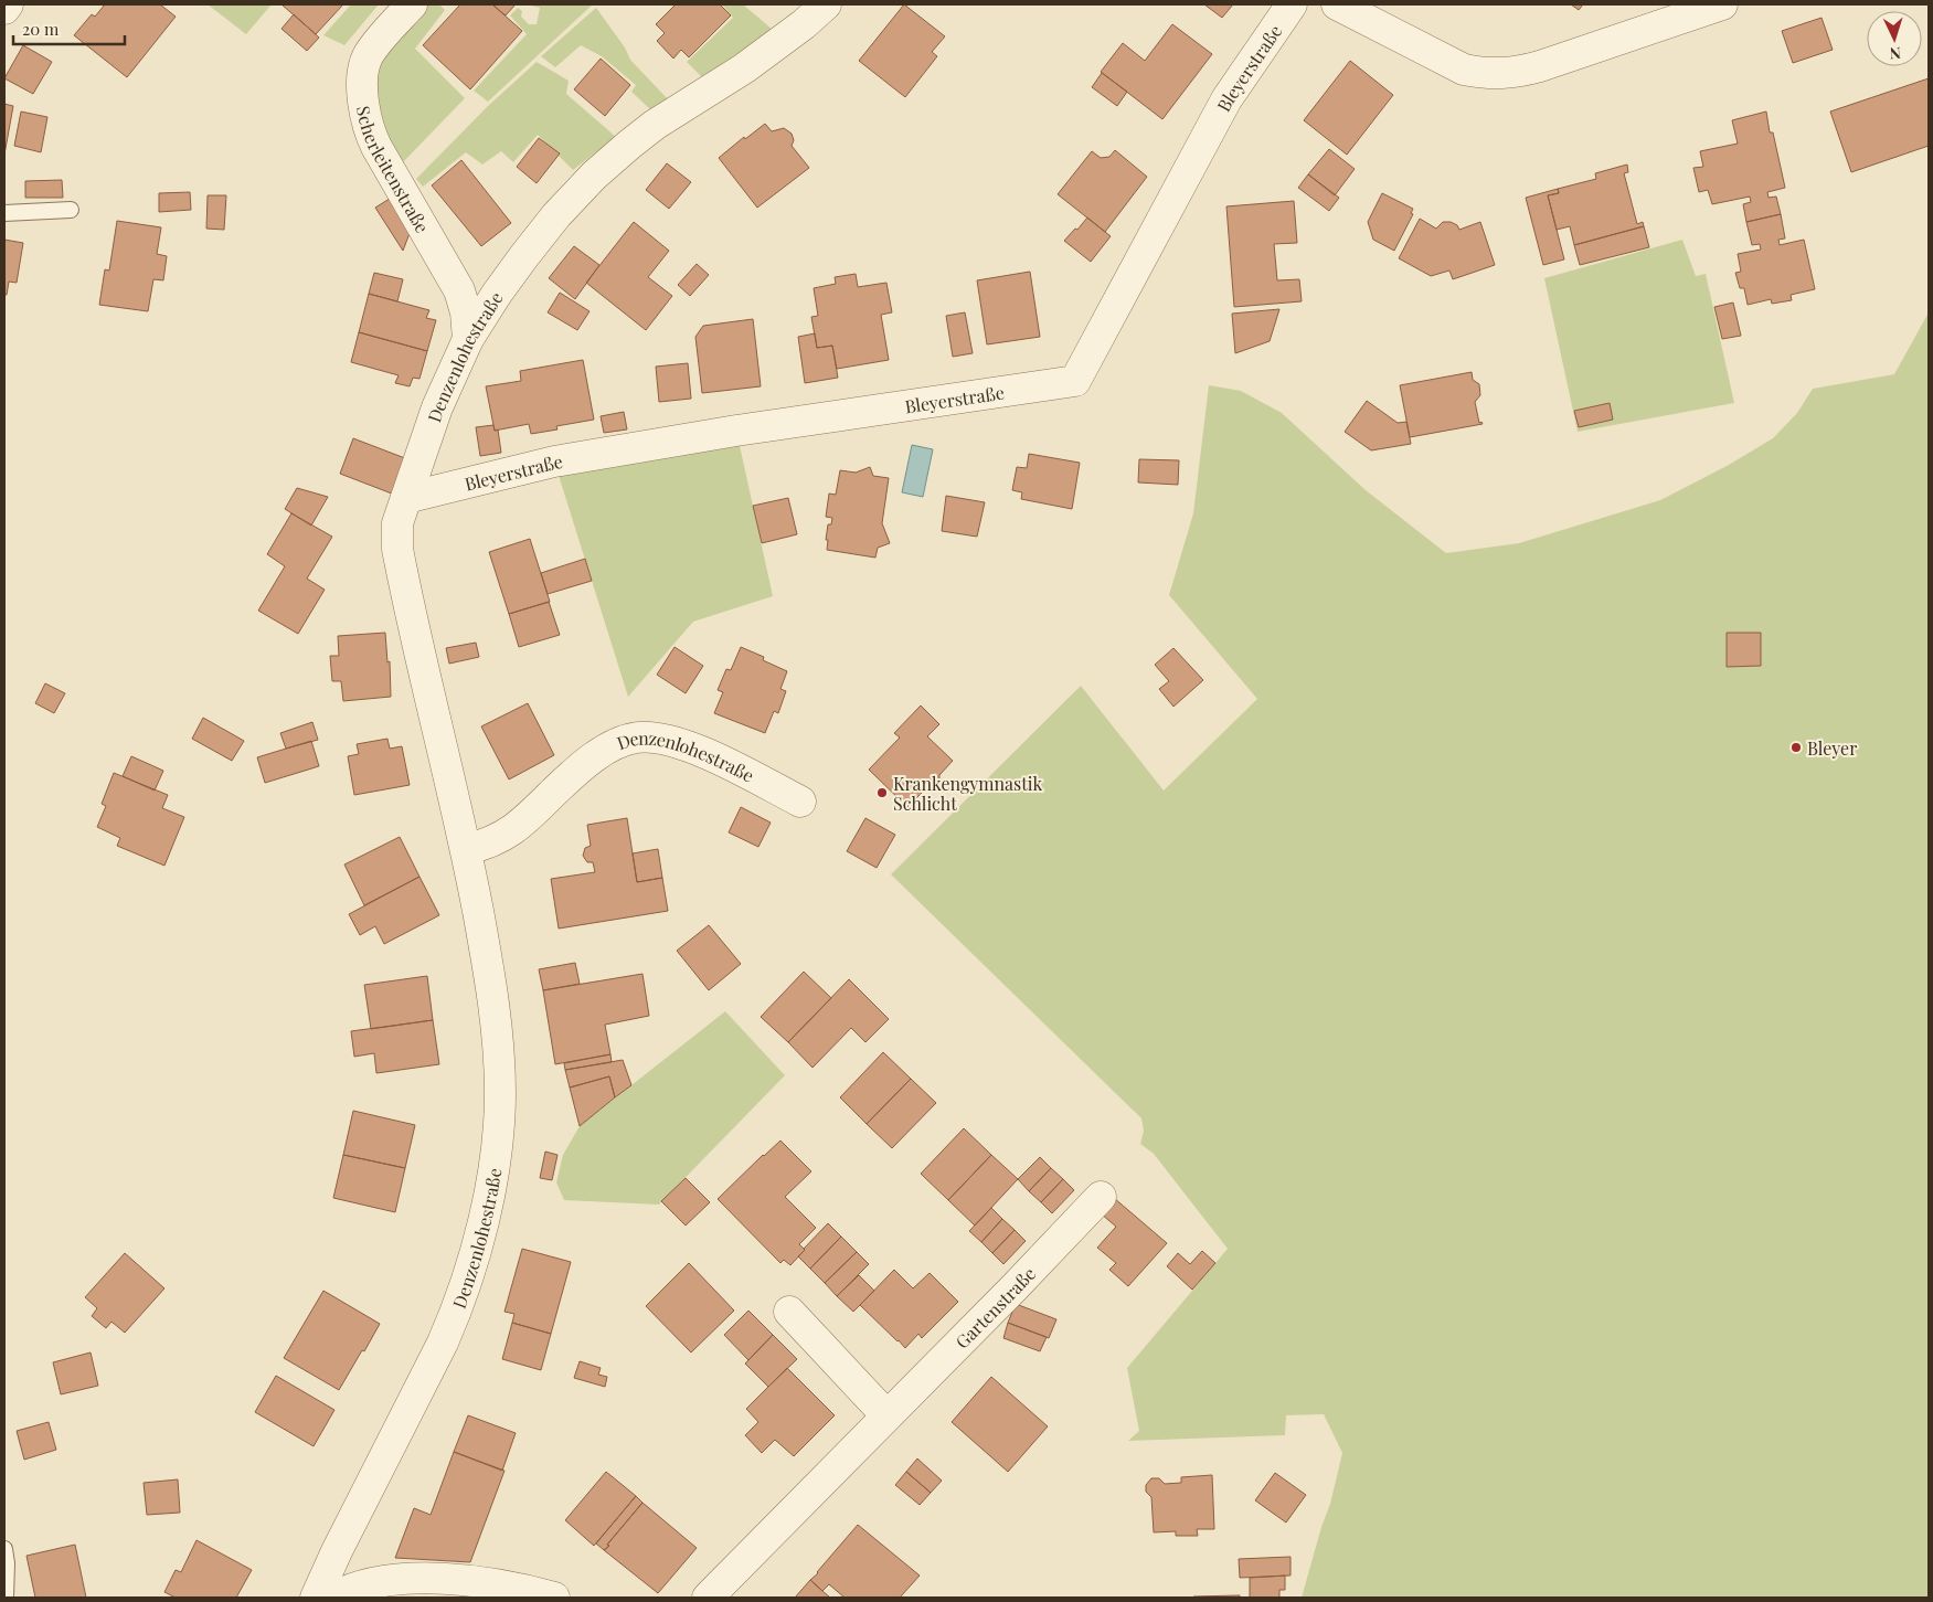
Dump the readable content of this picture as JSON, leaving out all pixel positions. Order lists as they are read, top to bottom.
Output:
{
  "streets": {
    "street": [
      "Bleyerstraße",
      "Scherleitenstraße",
      "Denzenlohestraße",
      "Gartenstraße"
    ]
  },
  "crossings": [
    ["Bleyerstraße", "Denzenlohestraße"],
    ["Scherleitenstraße", "Denzenlohestraße"]
  ],
  "places": ["Bleyer", "Krankengymnastik Schlicht"],
  "scale_bar": "20 m",
  "north": "bottom"
}
